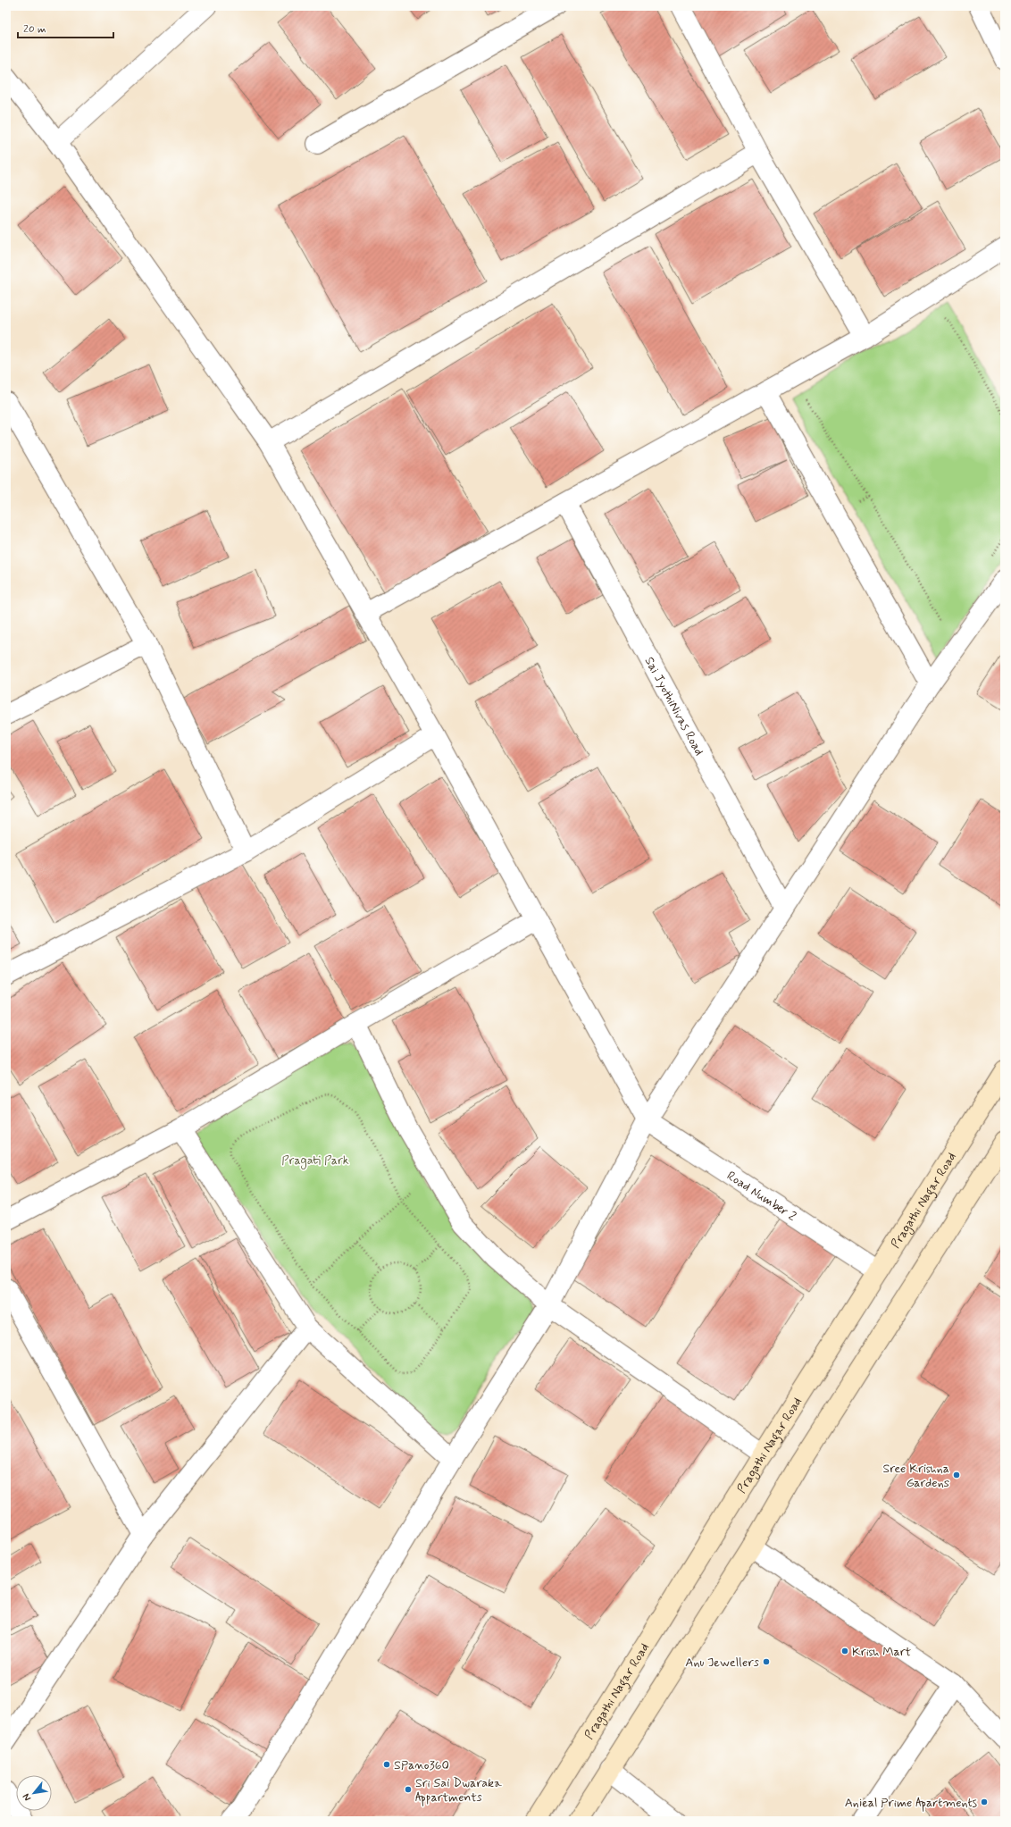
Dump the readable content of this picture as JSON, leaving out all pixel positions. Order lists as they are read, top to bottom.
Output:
{
  "streets": {
    "main road": ["Pragathi Nagar Road"],
    "street": ["Sai JyothiNivas Road", "Road Number 2"]
  },
  "crossings": [
    ["Road Number 2", "Pragathi Nagar Road"]
  ],
  "parks": ["Pragati Park"],
  "places": [
    "Sree Krishna Gardens",
    "Krish Mart",
    "Anu Jewellers",
    "SPano360",
    "Sri Sai Dwaraka Appartments",
    "Anieal Prime Apartments"
  ],
  "scale_bar": "20 m",
  "north": "bottom left"
}
